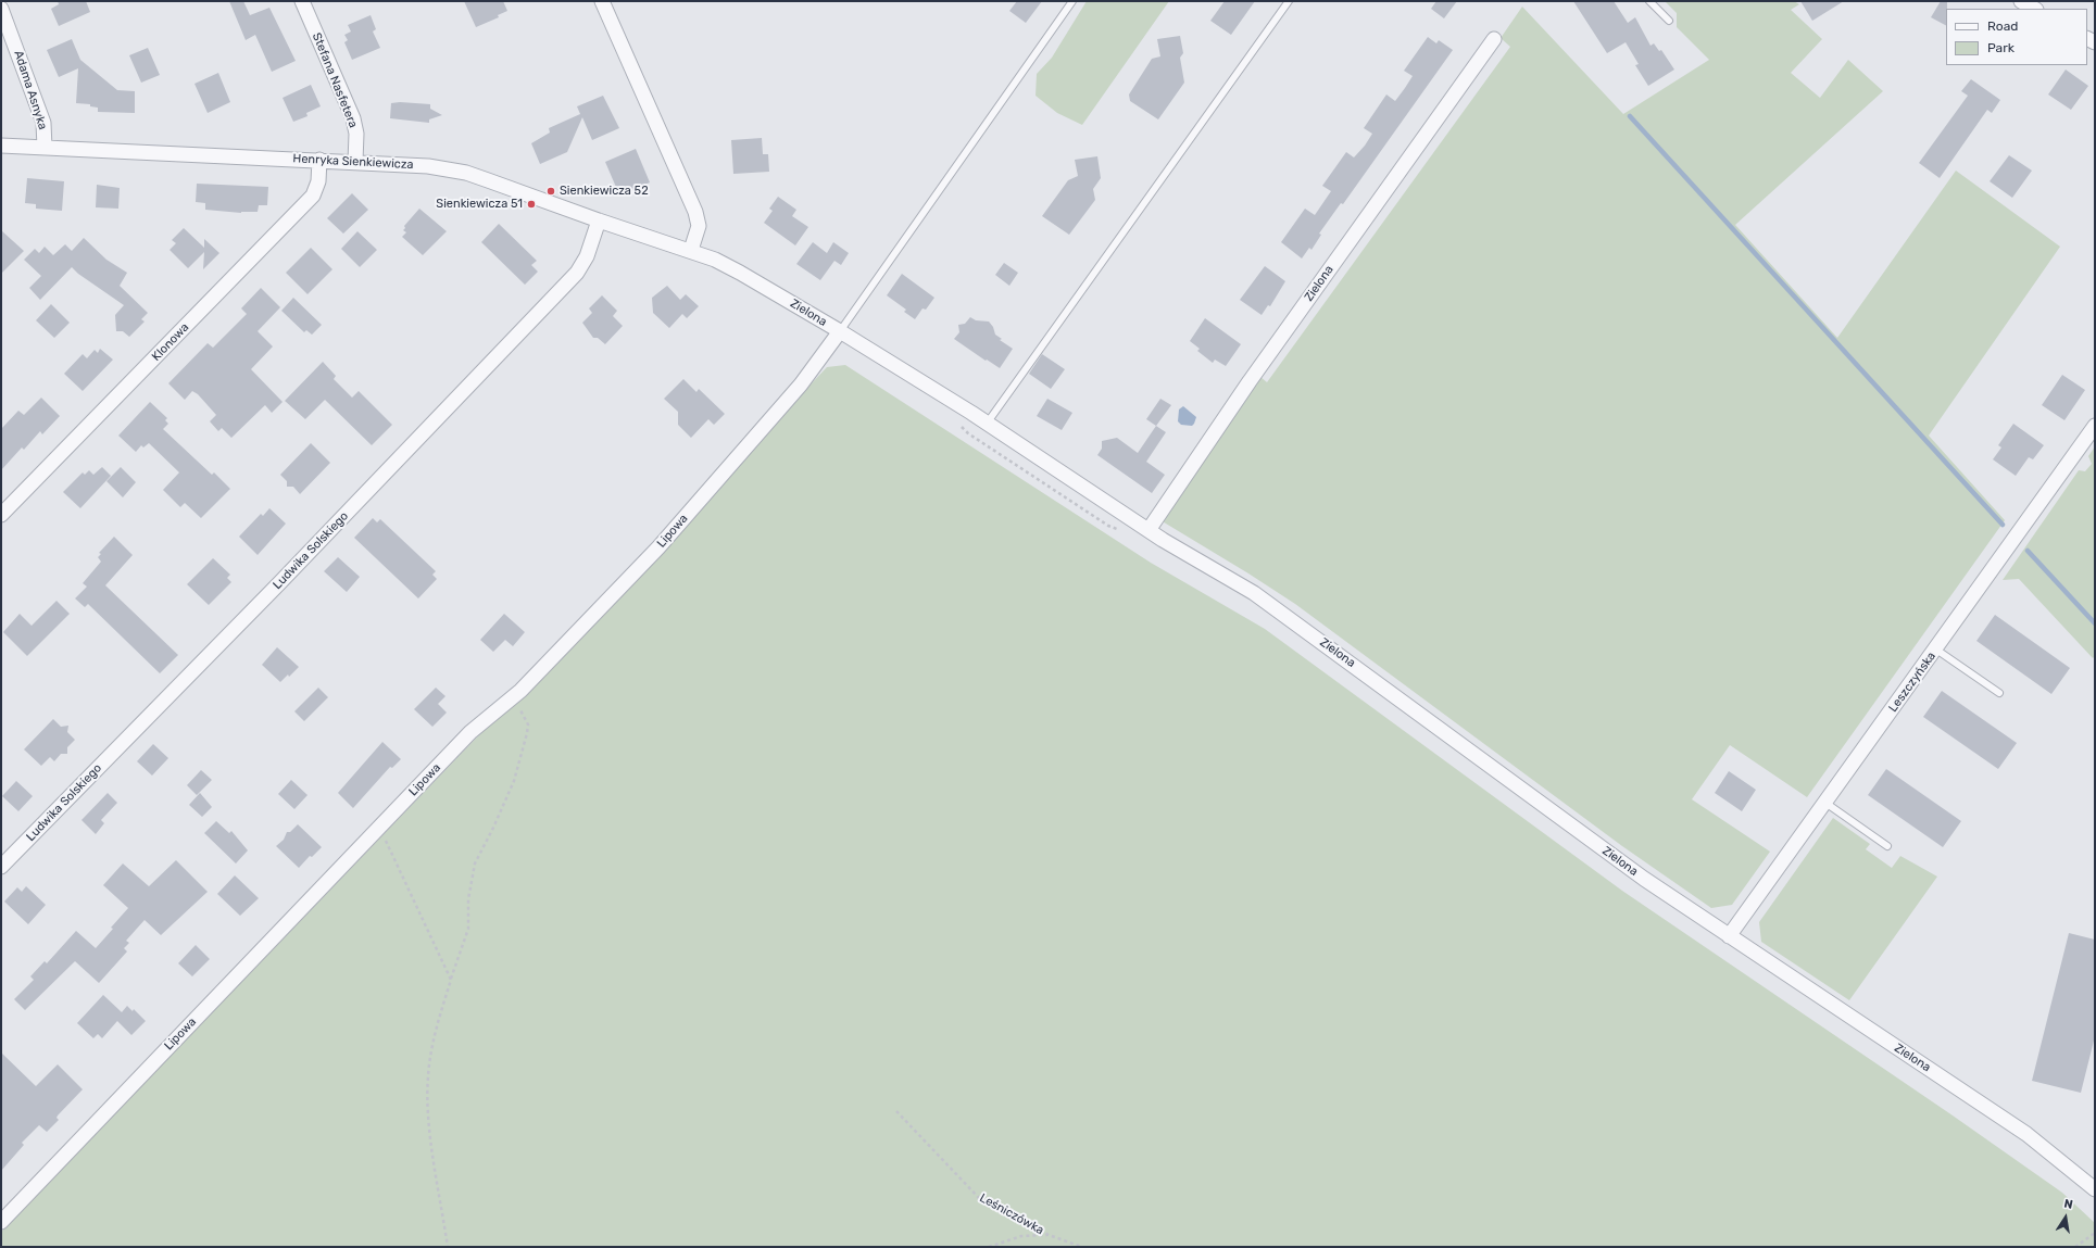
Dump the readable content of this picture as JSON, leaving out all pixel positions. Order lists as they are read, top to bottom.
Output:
{
  "streets": {
    "street": [
      "Stefana Nasfetera",
      "Adama Asnyka",
      "Henryka Sienkiewicza",
      "Zielona",
      "Klonowa",
      "Lipowa",
      "Ludwika Solskiego",
      "Leszczyńska"
    ],
    "path": ["Leśniczówka"]
  },
  "crossings": [
    ["Stefana Nasfetera", "Henryka Sienkiewicza"],
    ["Adama Asnyka", "Henryka Sienkiewicza"],
    ["Henryka Sienkiewicza", "Zielona"],
    ["Henryka Sienkiewicza", "Klonowa"],
    ["Henryka Sienkiewicza", "Ludwika Solskiego"],
    ["Zielona", "Lipowa"],
    ["Zielona", "Leszczyńska"]
  ],
  "places": ["Sienkiewicza 52", "Sienkiewicza 51"],
  "legend": ["Road", "Park"],
  "north": "top"
}
